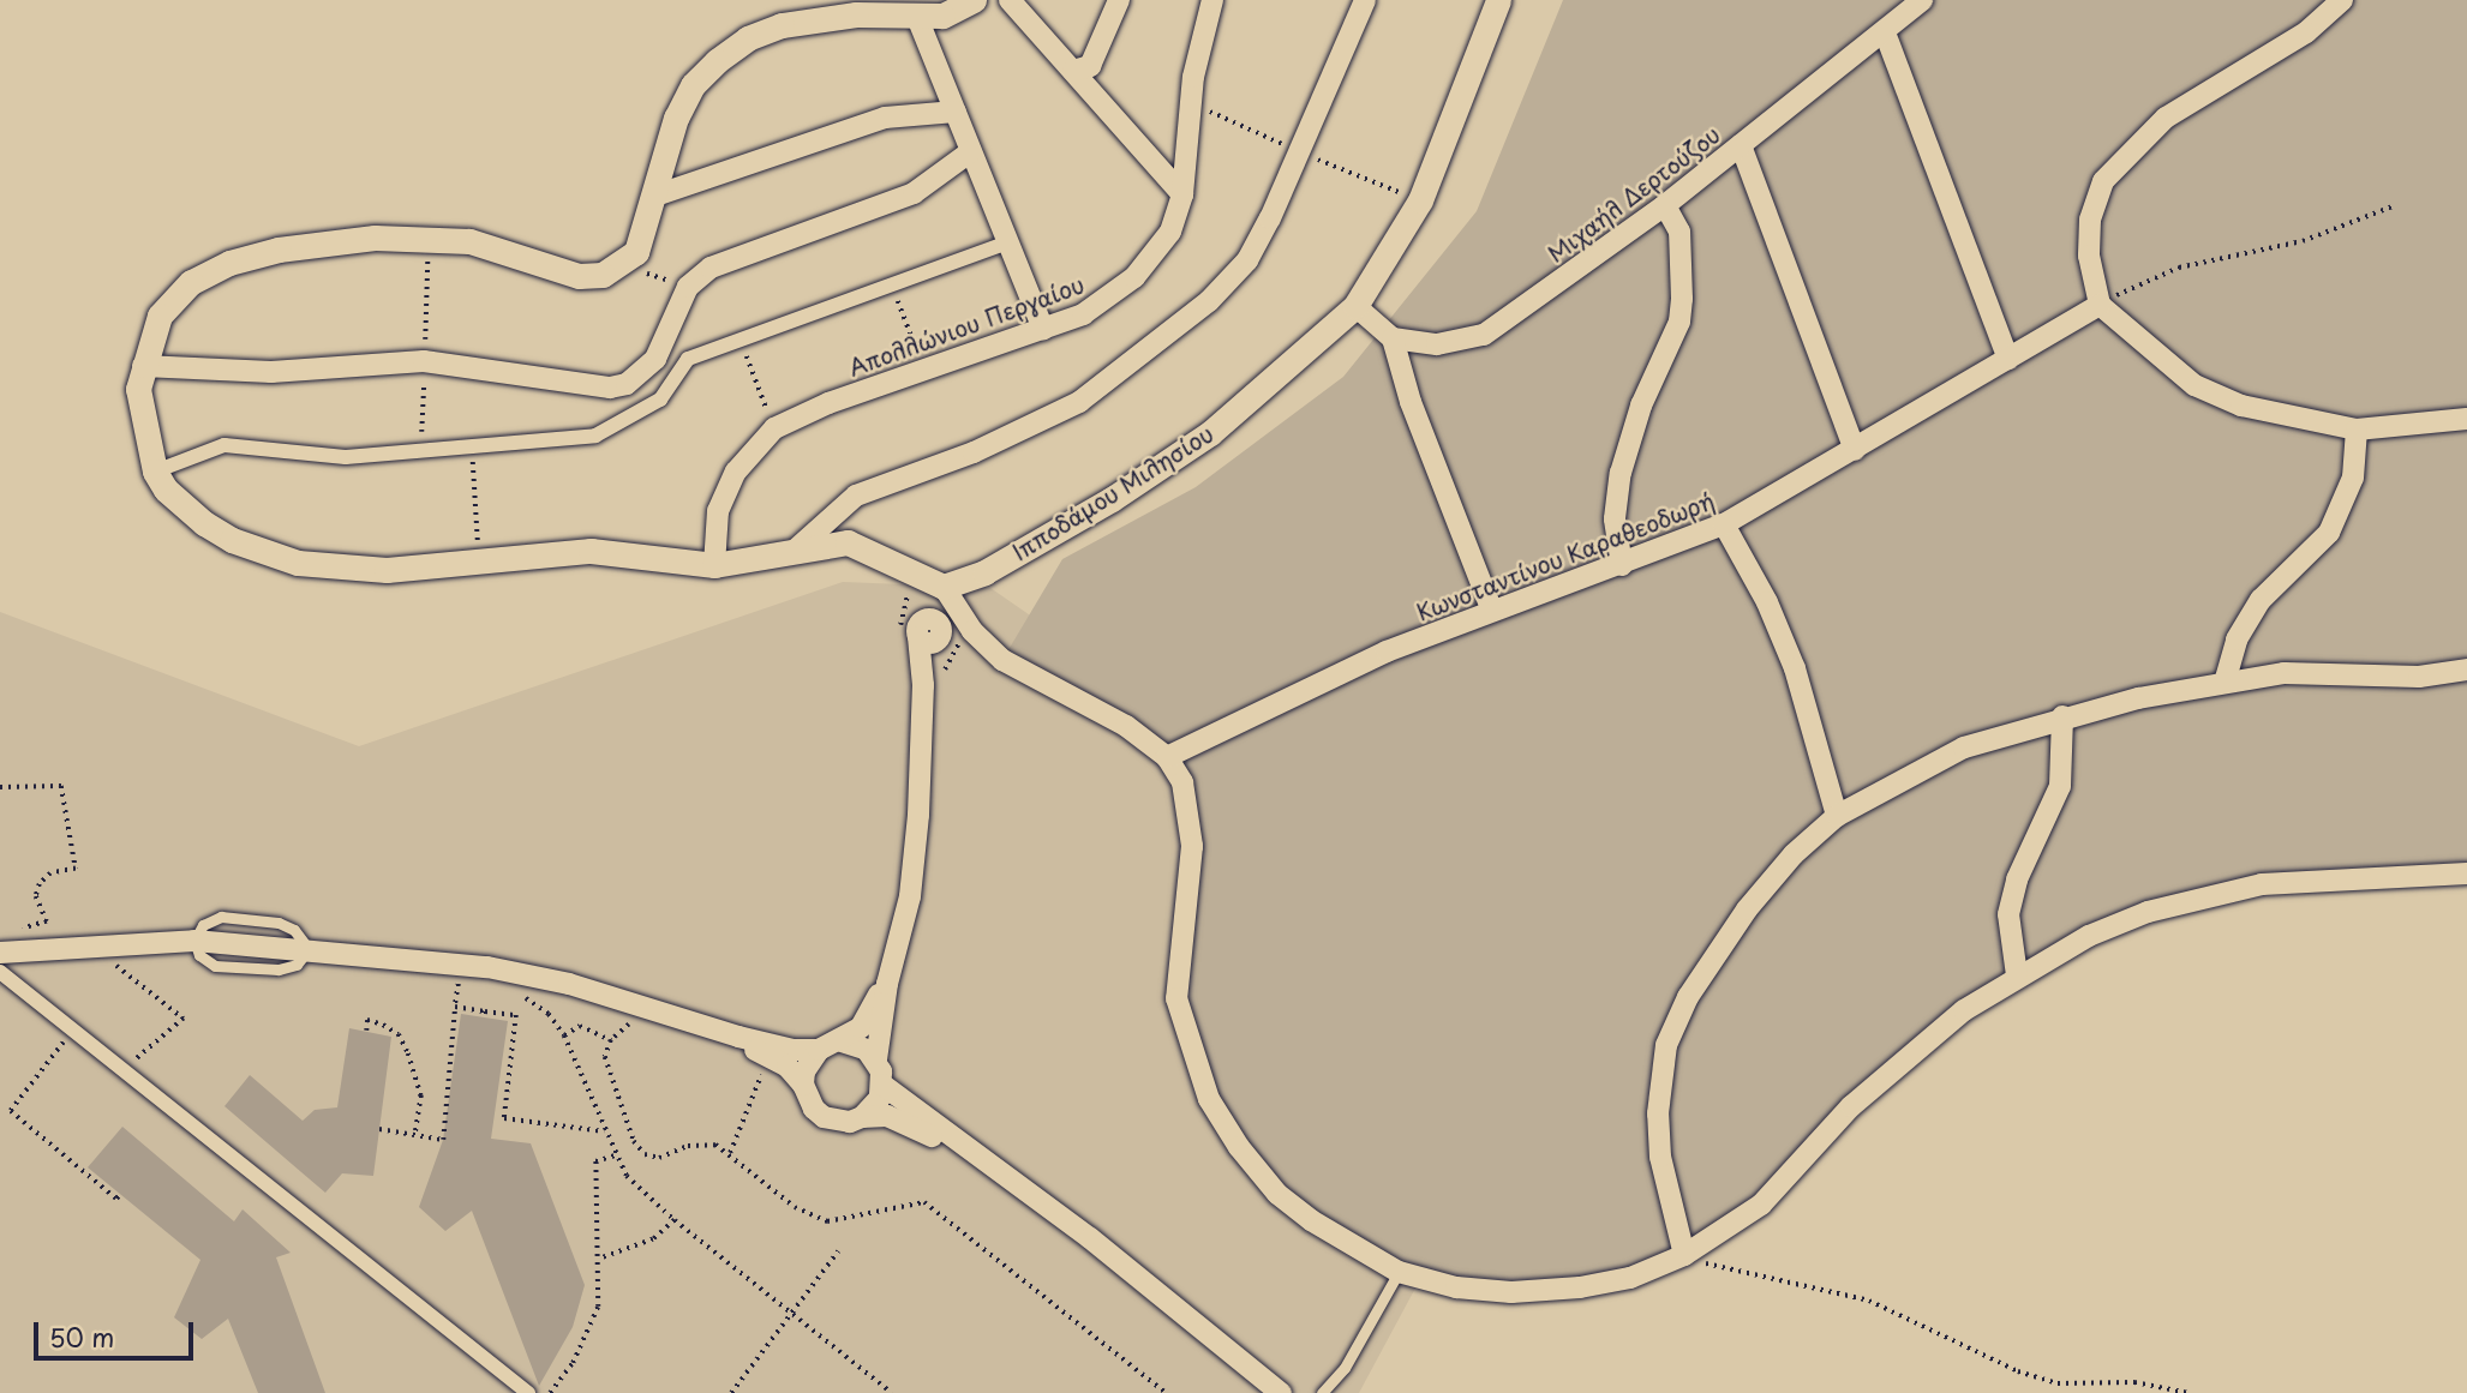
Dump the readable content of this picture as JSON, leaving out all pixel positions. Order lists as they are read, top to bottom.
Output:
{
  "streets": {
    "street": [
      "Μιχαήλ Δερτούζου",
      "Απολλώνιου Περγαίου",
      "Ιπποδάμου Μιλησίου",
      "Κωνσταντίνου Καραθεοδωρή"
    ]
  },
  "scale_bar": "50 m"
}
